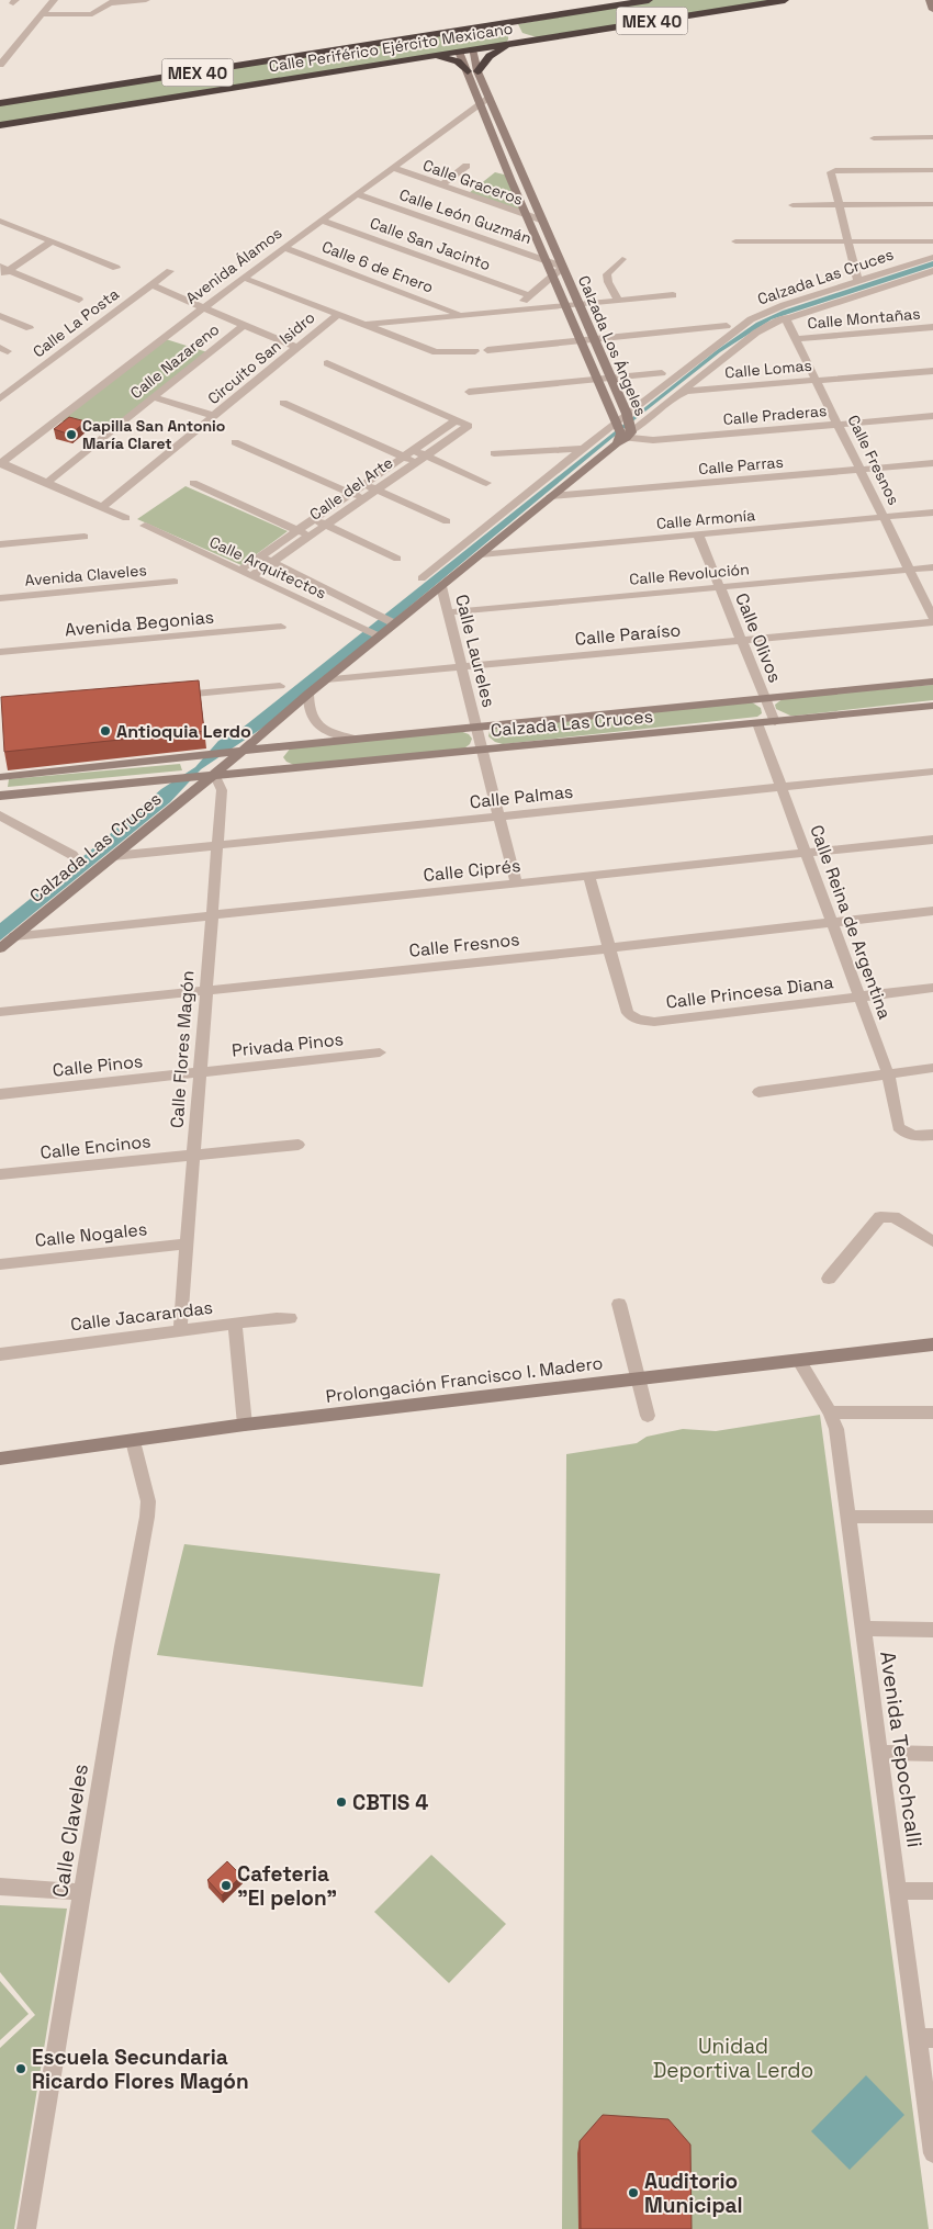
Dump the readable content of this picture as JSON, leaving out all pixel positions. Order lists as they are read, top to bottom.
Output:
{
  "streets": {
    "highway": ["MEX 40", "Calle Periférico Ejército Mexicano"],
    "street": [
      "Calle Graceros",
      "Calle León Guzmán",
      "Calle San Jacinto",
      "Avenida Álamos",
      "Calle 6 de Enero",
      "Calzada Las Cruces",
      "Calle Montañas",
      "Calle La Posta",
      "Calzada Los Ángeles",
      "Circuito San Isidro",
      "Calle Nazareno",
      "Calle Lomas",
      "Calle Praderas",
      "Calle Fresnos",
      "Calle Parras",
      "Calle del Arte",
      "Calle Armonía",
      "Calle Arquitectos",
      "Calle Revolución",
      "Avenida Claveles",
      "Avenida Begonias",
      "Calle Paraíso",
      "Calle Olivos",
      "Calle Laureles",
      "Calle Palmas",
      "Calle Ciprés",
      "Calle Reina de Argentina",
      "Calle Princesa Diana",
      "Privada Pinos",
      "Calle Flores Magón",
      "Calle Pinos",
      "Calle Encinos",
      "Calle Nogales",
      "Calle Jacarandas",
      "Prolongación Francisco I. Madero",
      "Avenida Tepochcalli",
      "Calle Claveles"
    ]
  },
  "crossings": [
    ["Calle Periférico Ejército Mexicano", "Calzada Los Ángeles"],
    ["Calle Graceros", "Avenida Álamos"],
    ["Calle Graceros", "Calzada Los Ángeles"],
    ["Calle León Guzmán", "Avenida Álamos"],
    ["Calle León Guzmán", "Calzada Los Ángeles"],
    ["Calle San Jacinto", "Avenida Álamos"],
    ["Calle San Jacinto", "Calzada Los Ángeles"],
    ["Avenida Álamos", "Calle 6 de Enero"],
    ["Avenida Álamos", "Calzada Los Ángeles"],
    ["Calle 6 de Enero", "Calzada Los Ángeles"],
    ["Calzada Las Cruces", "Calzada Los Ángeles"],
    ["Calzada Las Cruces", "Calle Lomas"],
    ["Calzada Las Cruces", "Calle Praderas"],
    ["Calzada Las Cruces", "Calle Fresnos"],
    ["Calzada Las Cruces", "Calle Parras"],
    ["Calzada Las Cruces", "Calle Armonía"],
    ["Calzada Las Cruces", "Calle Arquitectos"],
    ["Calzada Las Cruces", "Calle Paraíso"],
    ["Calzada Las Cruces", "Calle Olivos"],
    ["Calzada Las Cruces", "Calle Laureles"],
    ["Calzada Las Cruces", "Calle Palmas"],
    ["Calzada Las Cruces", "Calle Ciprés"],
    ["Calzada Las Cruces", "Calle Reina de Argentina"],
    ["Calzada Las Cruces", "Calle Flores Magón"],
    ["Calle Montañas", "Calle Fresnos"],
    ["Calzada Los Ángeles", "Calle Lomas"],
    ["Calzada Los Ángeles", "Calle Praderas"],
    ["Calle Lomas", "Calle Praderas"],
    ["Calle Lomas", "Calle Fresnos"],
    ["Calle Praderas", "Calle Fresnos"],
    ["Calle Fresnos", "Calle Parras"],
    ["Calle Fresnos", "Calle Armonía"],
    ["Calle Fresnos", "Calle Revolución"],
    ["Calle Fresnos", "Calle Reina de Argentina"],
    ["Calle Fresnos", "Calle Princesa Diana"],
    ["Calle Fresnos", "Calle Flores Magón"],
    ["Calle del Arte", "Calle Arquitectos"],
    ["Calle Armonía", "Calle Olivos"],
    ["Calle Revolución", "Calle Olivos"],
    ["Calle Revolución", "Calle Laureles"],
    ["Calle Paraíso", "Calle Olivos"],
    ["Calle Paraíso", "Calle Laureles"],
    ["Calle Laureles", "Calle Palmas"],
    ["Calle Laureles", "Calle Ciprés"],
    ["Calle Palmas", "Calle Reina de Argentina"],
    ["Calle Palmas", "Calle Flores Magón"],
    ["Calle Ciprés", "Calle Reina de Argentina"],
    ["Calle Ciprés", "Calle Flores Magón"],
    ["Calle Reina de Argentina", "Calle Princesa Diana"],
    ["Privada Pinos", "Calle Flores Magón"],
    ["Privada Pinos", "Calle Pinos"],
    ["Calle Flores Magón", "Calle Pinos"],
    ["Calle Flores Magón", "Calle Encinos"],
    ["Calle Flores Magón", "Calle Nogales"],
    ["Calle Flores Magón", "Calle Jacarandas"],
    ["Prolongación Francisco I. Madero", "Avenida Tepochcalli"],
    ["Prolongación Francisco I. Madero", "Calle Claveles"]
  ],
  "parks": ["Unidad Deportiva Lerdo"],
  "places": [
    "Capilla San Antonio María Claret",
    "Antioquia Lerdo",
    "CBTIS 4",
    "Cafeteria \"El pelon\"",
    "Escuela Secundaria Ricardo Flores Magón",
    "Auditorio Municipal"
  ]
}
